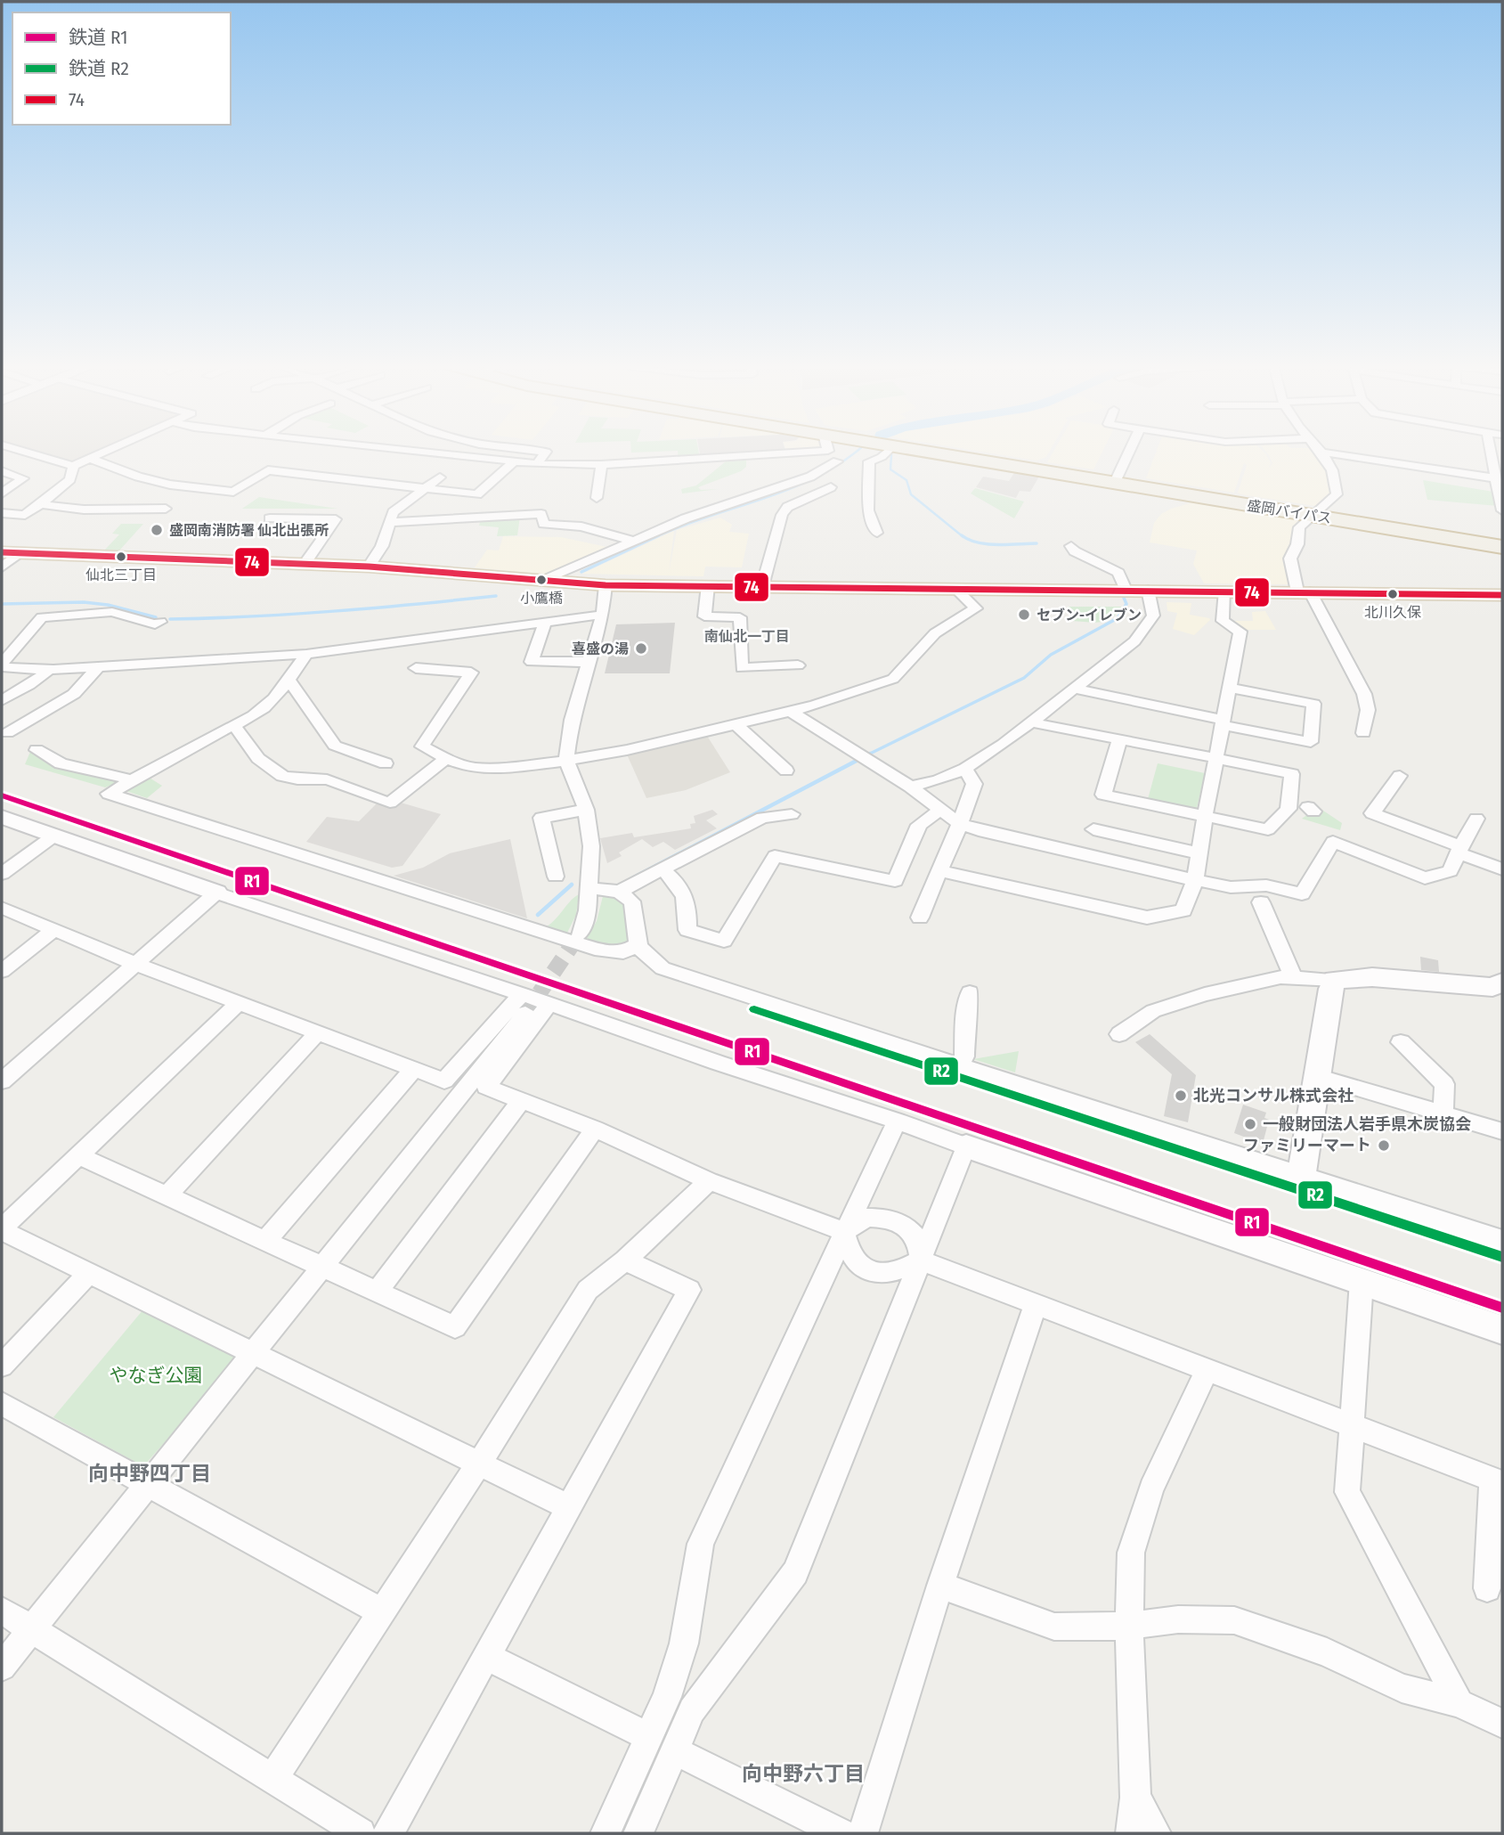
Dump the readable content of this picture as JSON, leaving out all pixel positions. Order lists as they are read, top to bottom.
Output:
{
  "streets": {
    "highway": ["盛岡バイパス"]
  },
  "districts": ["南仙北一丁目", "向中野四丁目", "向中野六丁目"],
  "parks": ["やなぎ公園"],
  "places": [
    "盛岡南消防署 仙北出張所",
    "仙北三丁目",
    "小鷹橋",
    "北川久保",
    "セブン-イレブン",
    "喜盛の湯",
    "北光コンサル株式会社",
    "一般財団法人岩手県木炭協会",
    "ファミリーマート"
  ],
  "lines": ["transit line 74", "rail line R1", "rail line R2"],
  "legend": ["鉄道 R1", "鉄道 R2", "74"]
}
